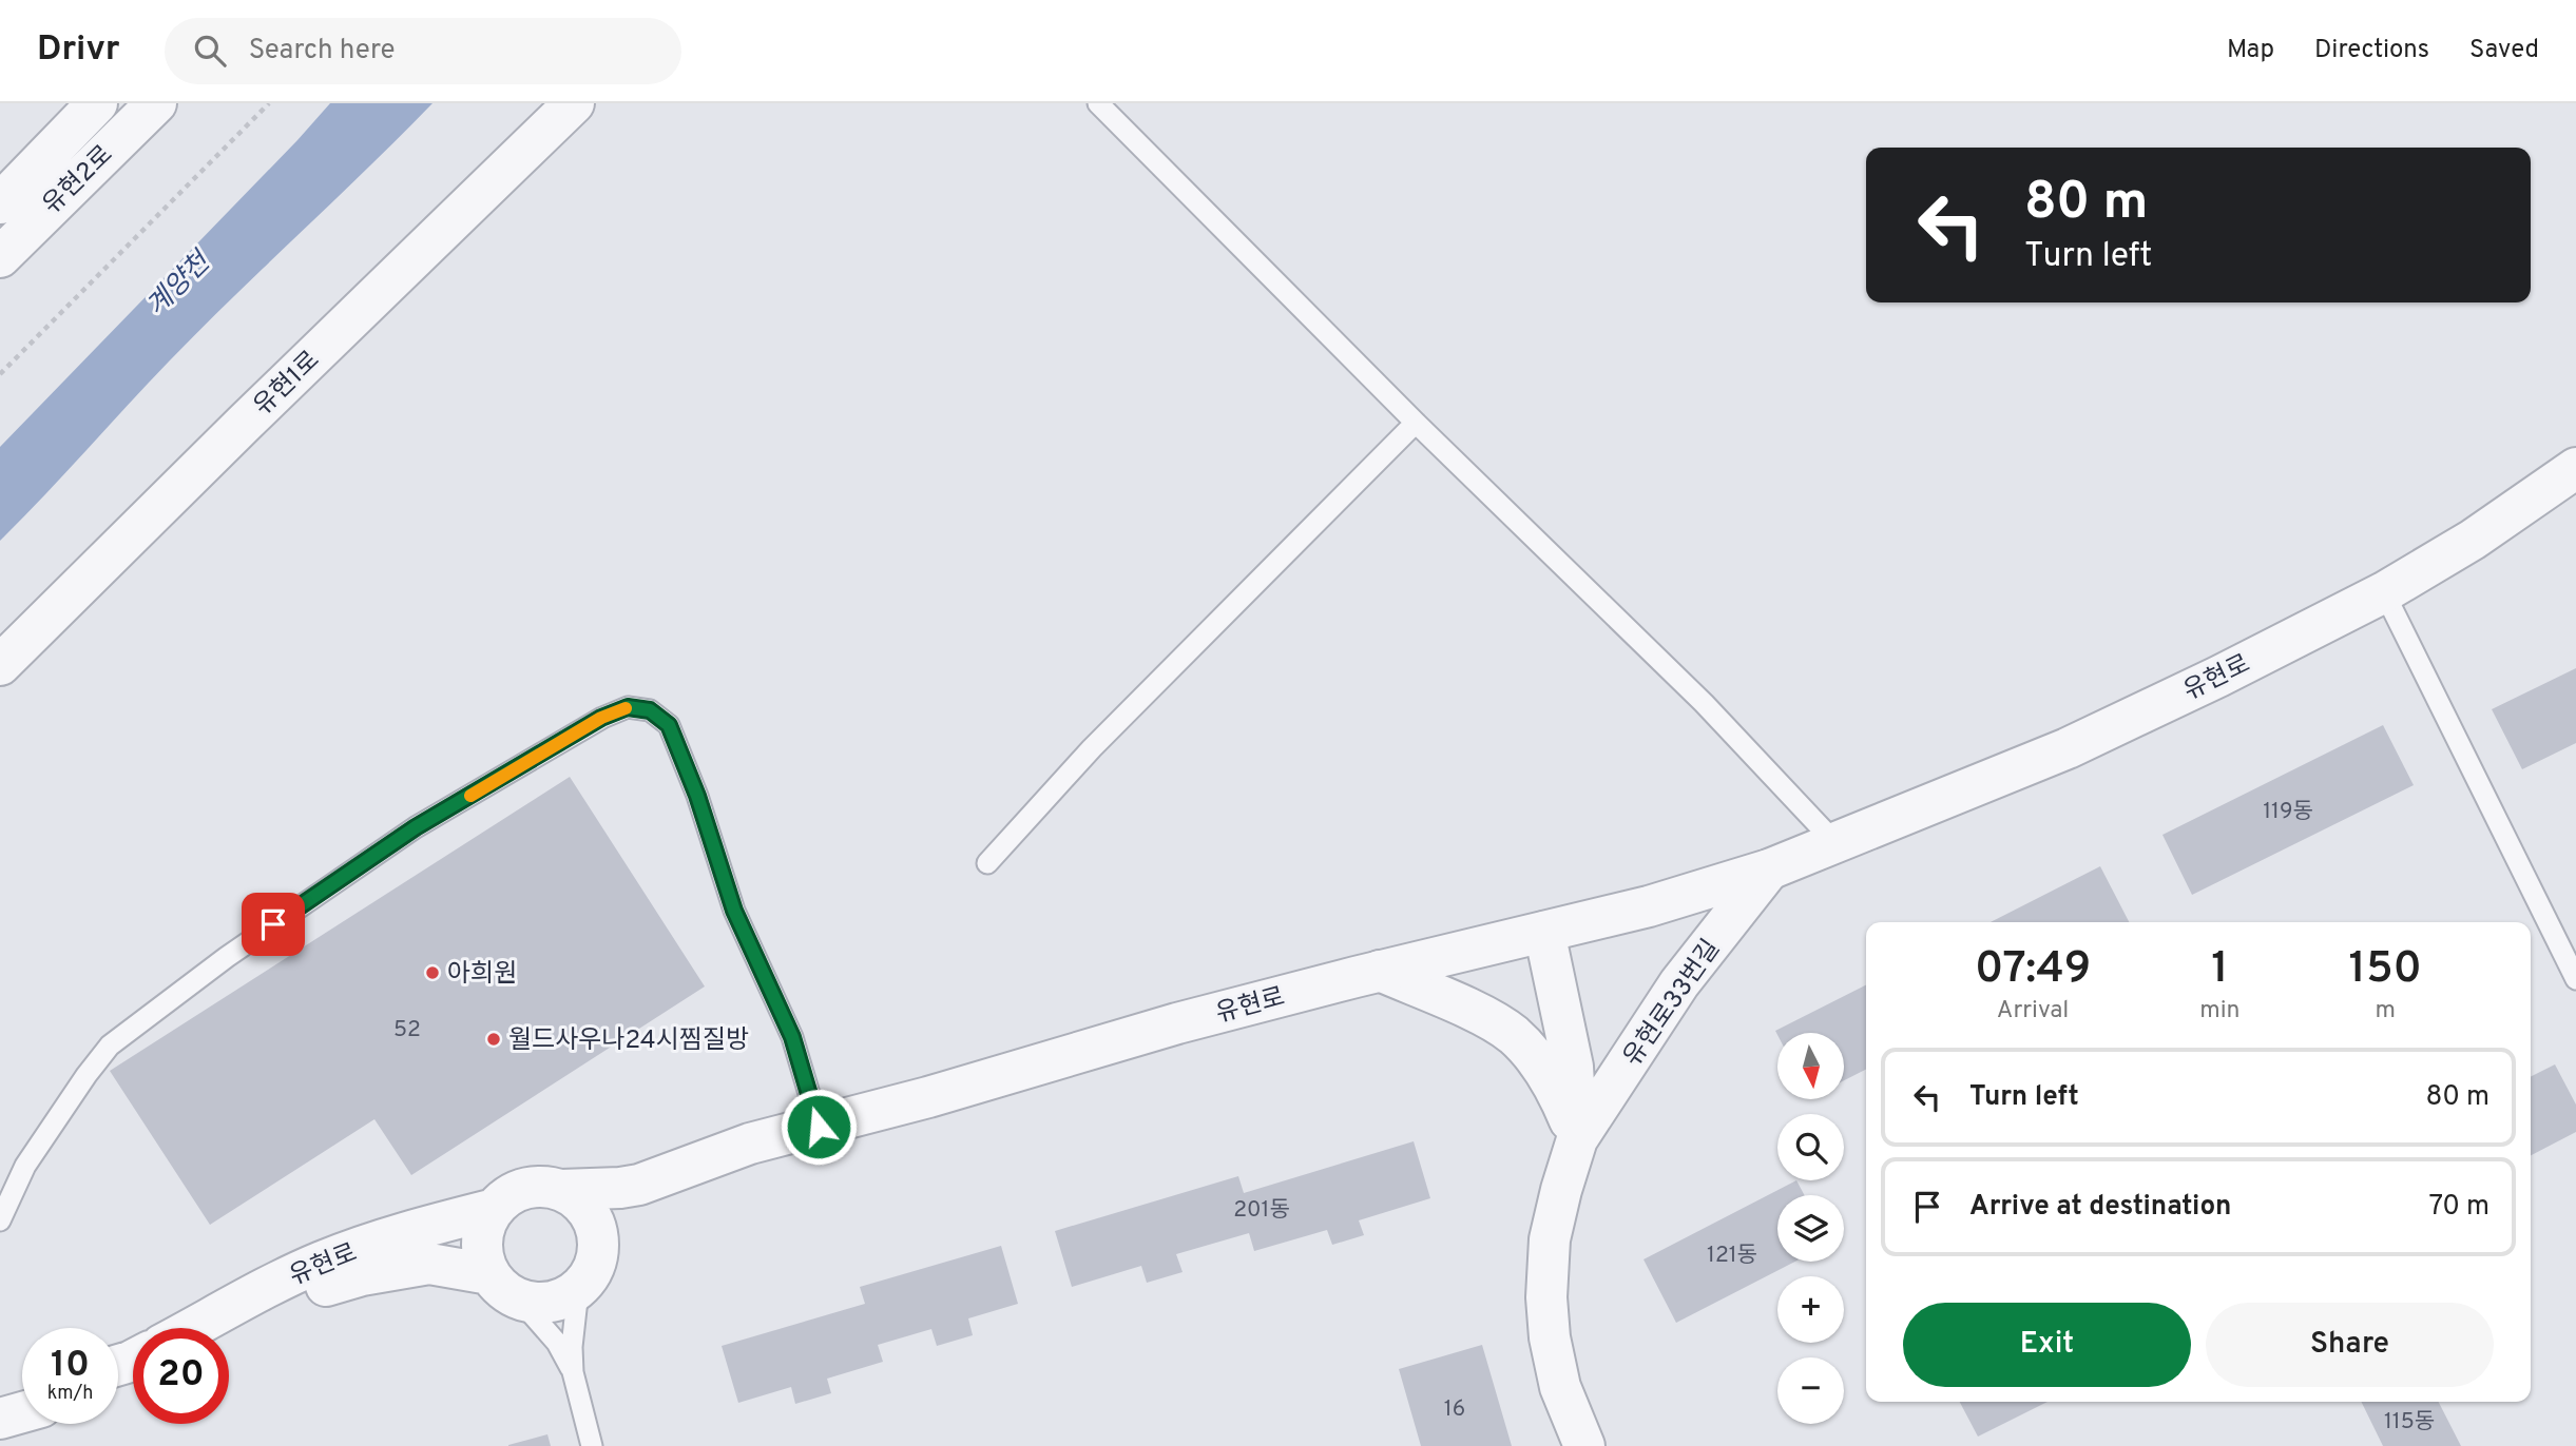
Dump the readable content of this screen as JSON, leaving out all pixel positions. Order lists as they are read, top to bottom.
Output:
{
  "streets": {
    "street": [
      "유현2로",
      "유현1로",
      "유현로",
      "유현로33번길"
    ]
  },
  "crossings": [
    ["유현로", "유현로33번길"]
  ],
  "water": ["계양천"],
  "places": ["아희원", "월드사우나24시찜질방"],
  "house_numbers": [
    "119동",
    "52",
    "201동",
    "121동",
    "16",
    "115동"
  ],
  "north": "bottom",
  "page": {
    "header": "Drivr",
    "search": "Search here",
    "nav": ["Map", "Directions", "Saved"],
    "turn": ["80 m", "Turn left"],
    "eta": [
      "07:49",
      "Arrival",
      "1",
      "min",
      "150",
      "m"
    ],
    "map_buttons": ["+", "−"],
    "list": [
      {
        "name": "Turn left",
        "value": "80 m"
      },
      {
        "name": "Arrive at destination",
        "value": "70 m"
      }
    ],
    "buttons": ["Exit", "Share"],
    "speed": "10 km/h",
    "limit": "20"
  }
}
